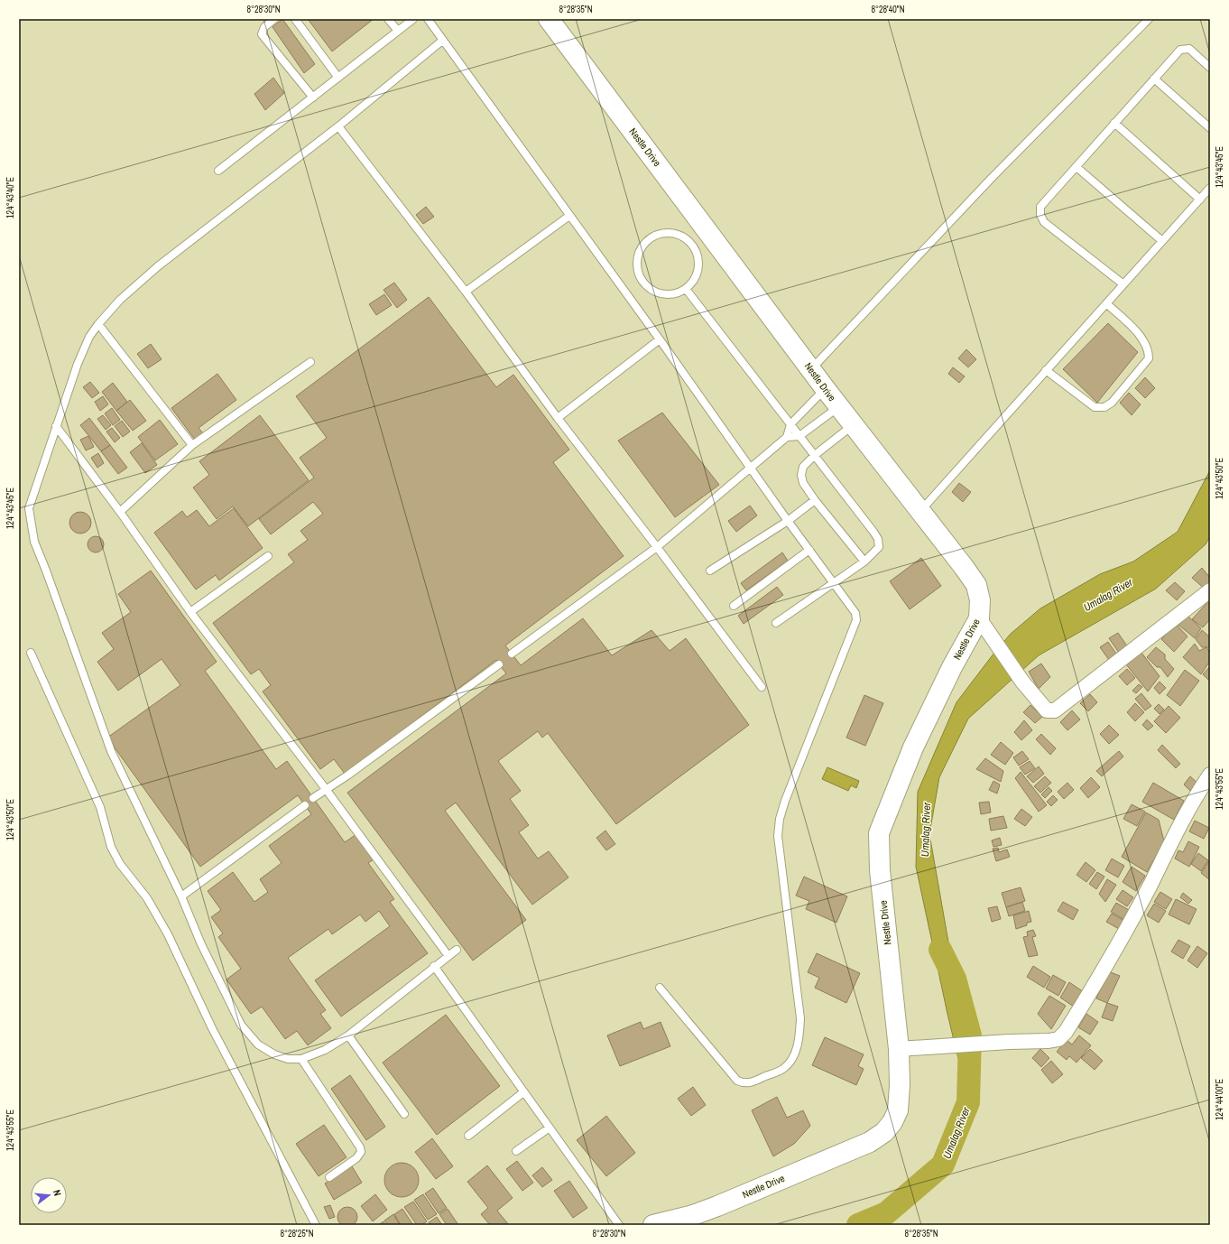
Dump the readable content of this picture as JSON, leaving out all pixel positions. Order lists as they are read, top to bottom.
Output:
{
  "streets": {
    "street": ["Nestle Drive"]
  },
  "water": ["Umalag River"],
  "north": "right",
  "coordinates": [
    "8°28'30\"N",
    "8°28'35\"N",
    "8°28'40\"N",
    "124°43'45\"E",
    "124°43'40\"E",
    "124°43'50\"E",
    "124°43'55\"E",
    "124°44'00\"E",
    "8°28'25\"N"
  ]
}
